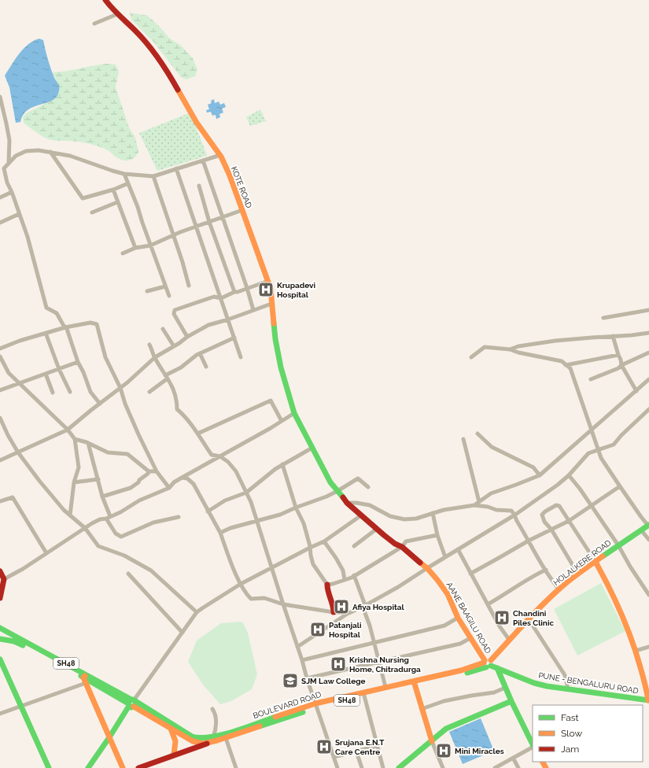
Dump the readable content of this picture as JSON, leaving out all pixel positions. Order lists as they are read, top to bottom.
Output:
{
  "streets": {
    "main road": [
      "KOTE ROAD",
      "HOLALKERE ROAD",
      "AANE BAAGILU ROAD",
      "SH48",
      "PUNE - BENGALURU ROAD",
      "BOULEVARD ROAD"
    ]
  },
  "crossings": [
    ["KOTE ROAD", "AANE BAAGILU ROAD"],
    ["HOLALKERE ROAD", "AANE BAAGILU ROAD"],
    ["HOLALKERE ROAD", "PUNE - BENGALURU ROAD"],
    ["HOLALKERE ROAD", "BOULEVARD ROAD"],
    ["AANE BAAGILU ROAD", "PUNE - BENGALURU ROAD"],
    ["AANE BAAGILU ROAD", "BOULEVARD ROAD"],
    ["SH48", "BOULEVARD ROAD"],
    ["PUNE - BENGALURU ROAD", "BOULEVARD ROAD"]
  ],
  "places": {
    "hospital": [
      "Krupadevi Hospital",
      "Afiya Hospital",
      "Chandini Piles Clinic",
      "Patanjali Hospital",
      "Krishna Nursing Home, Chitradurga",
      "Srujana E.N.T Care Centre",
      "Mini Miracles"
    ],
    "school or university": ["SJM Law College"]
  },
  "legend": ["Fast", "Slow", "Jam"]
}
